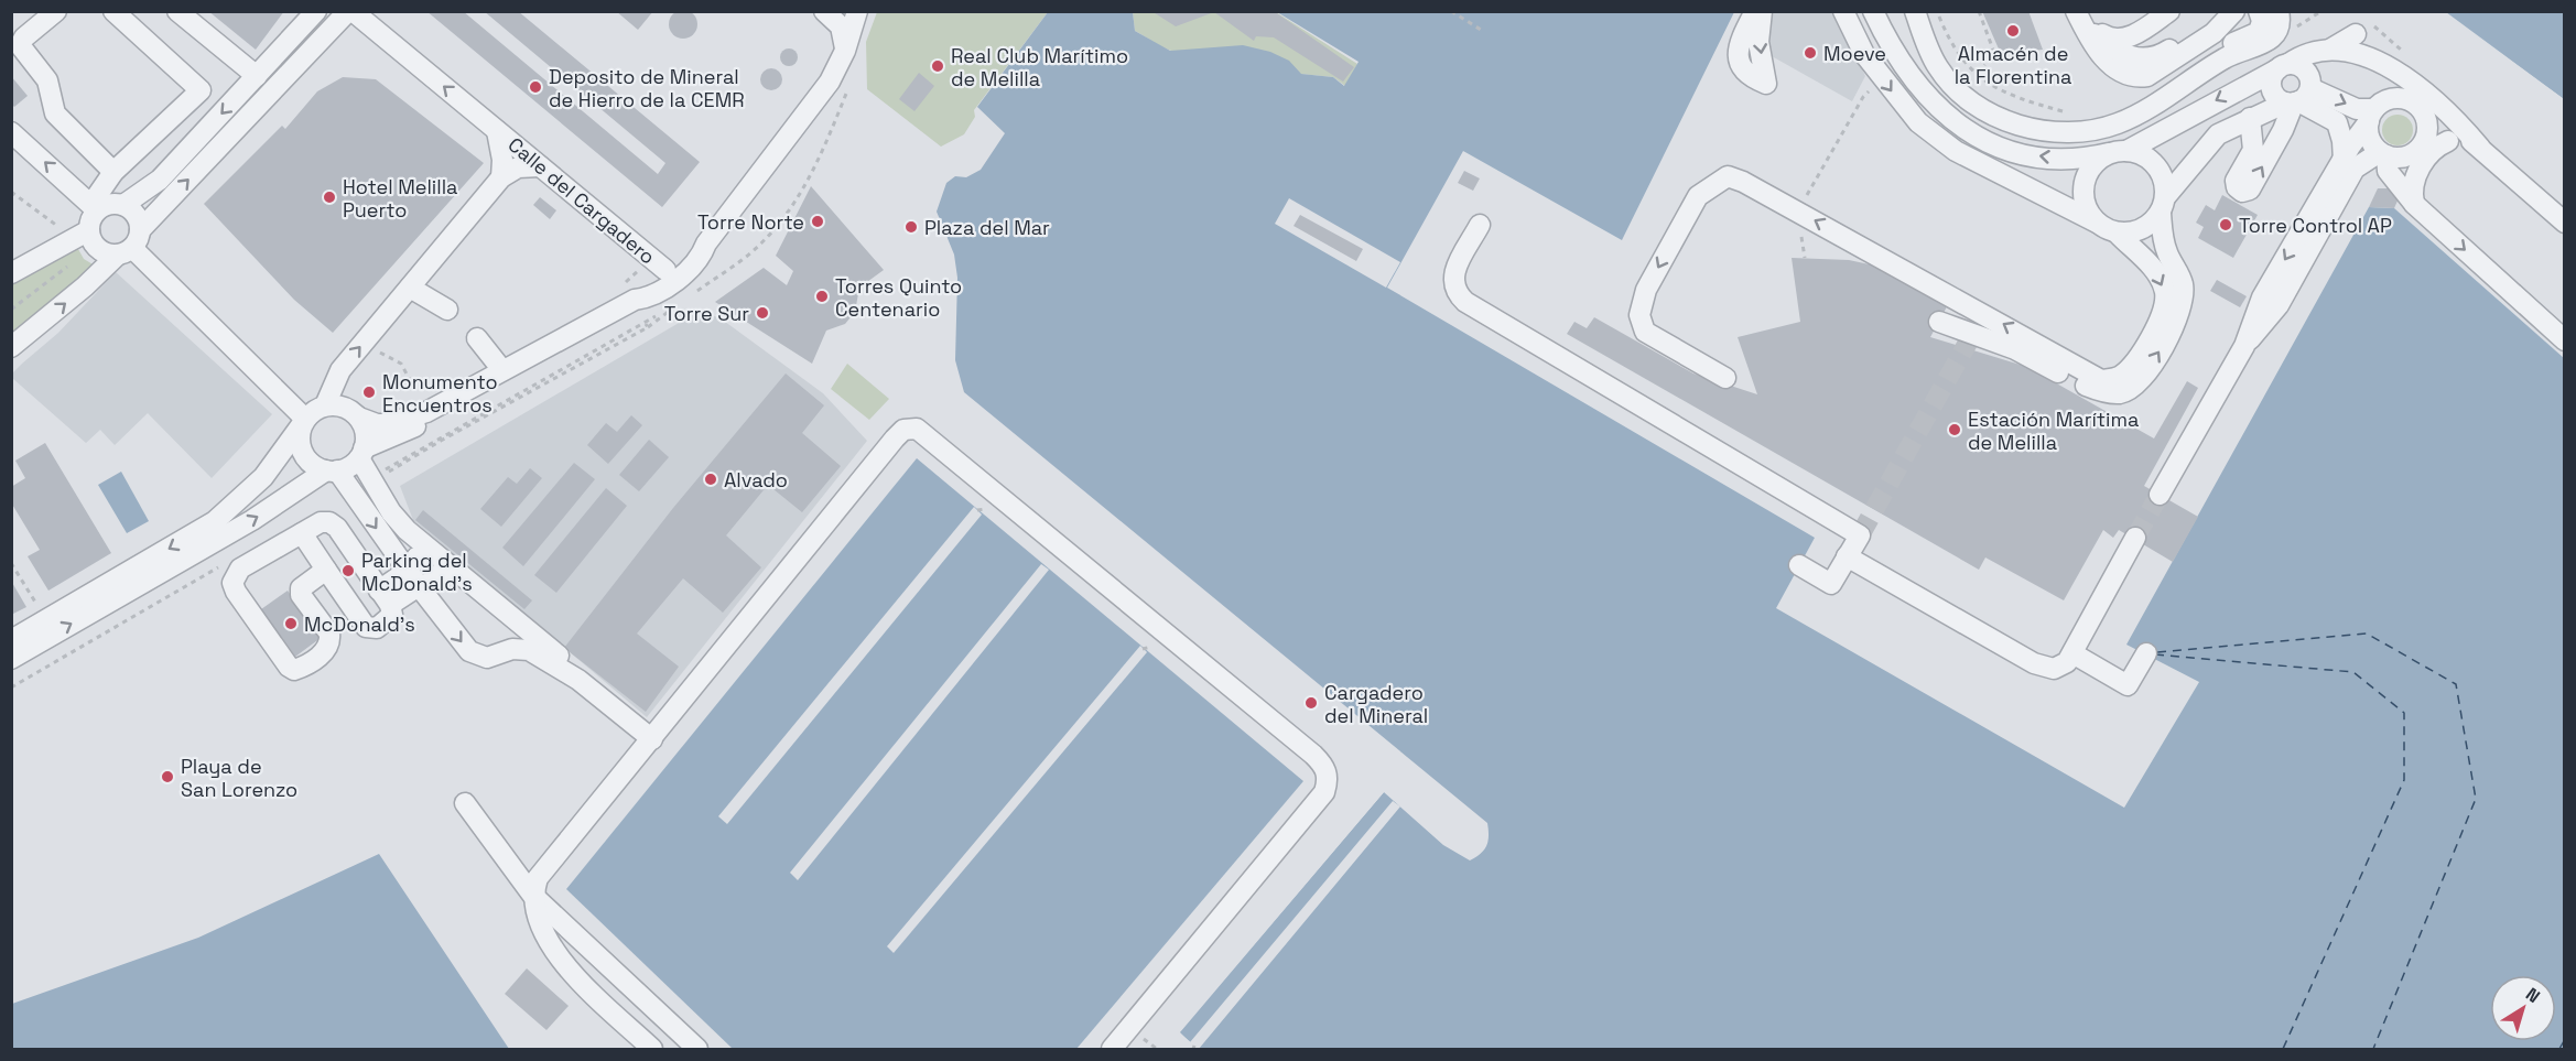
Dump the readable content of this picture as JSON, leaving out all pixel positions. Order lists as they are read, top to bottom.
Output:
{
  "streets": {
    "street": ["Calle del Cargadero"]
  },
  "one_way": ["Calle del Cargadero"],
  "places": [
    "Almacén de la Florentina",
    "Moeve",
    "Real Club Marítimo de Melilla",
    "Deposito de Mineral de Hierro de la CEMR",
    "Hotel Melilla Puerto",
    "Torre Norte",
    "Torre Control AP",
    "Plaza del Mar",
    "Torres Quinto Centenario",
    "Torre Sur",
    "Monumento Encuentros",
    "Estación Marítima de Melilla",
    "Alvado",
    "Parking del McDonald's",
    "McDonald's",
    "Cargadero del Mineral",
    "Playa de San Lorenzo"
  ],
  "north": "top right"
}
